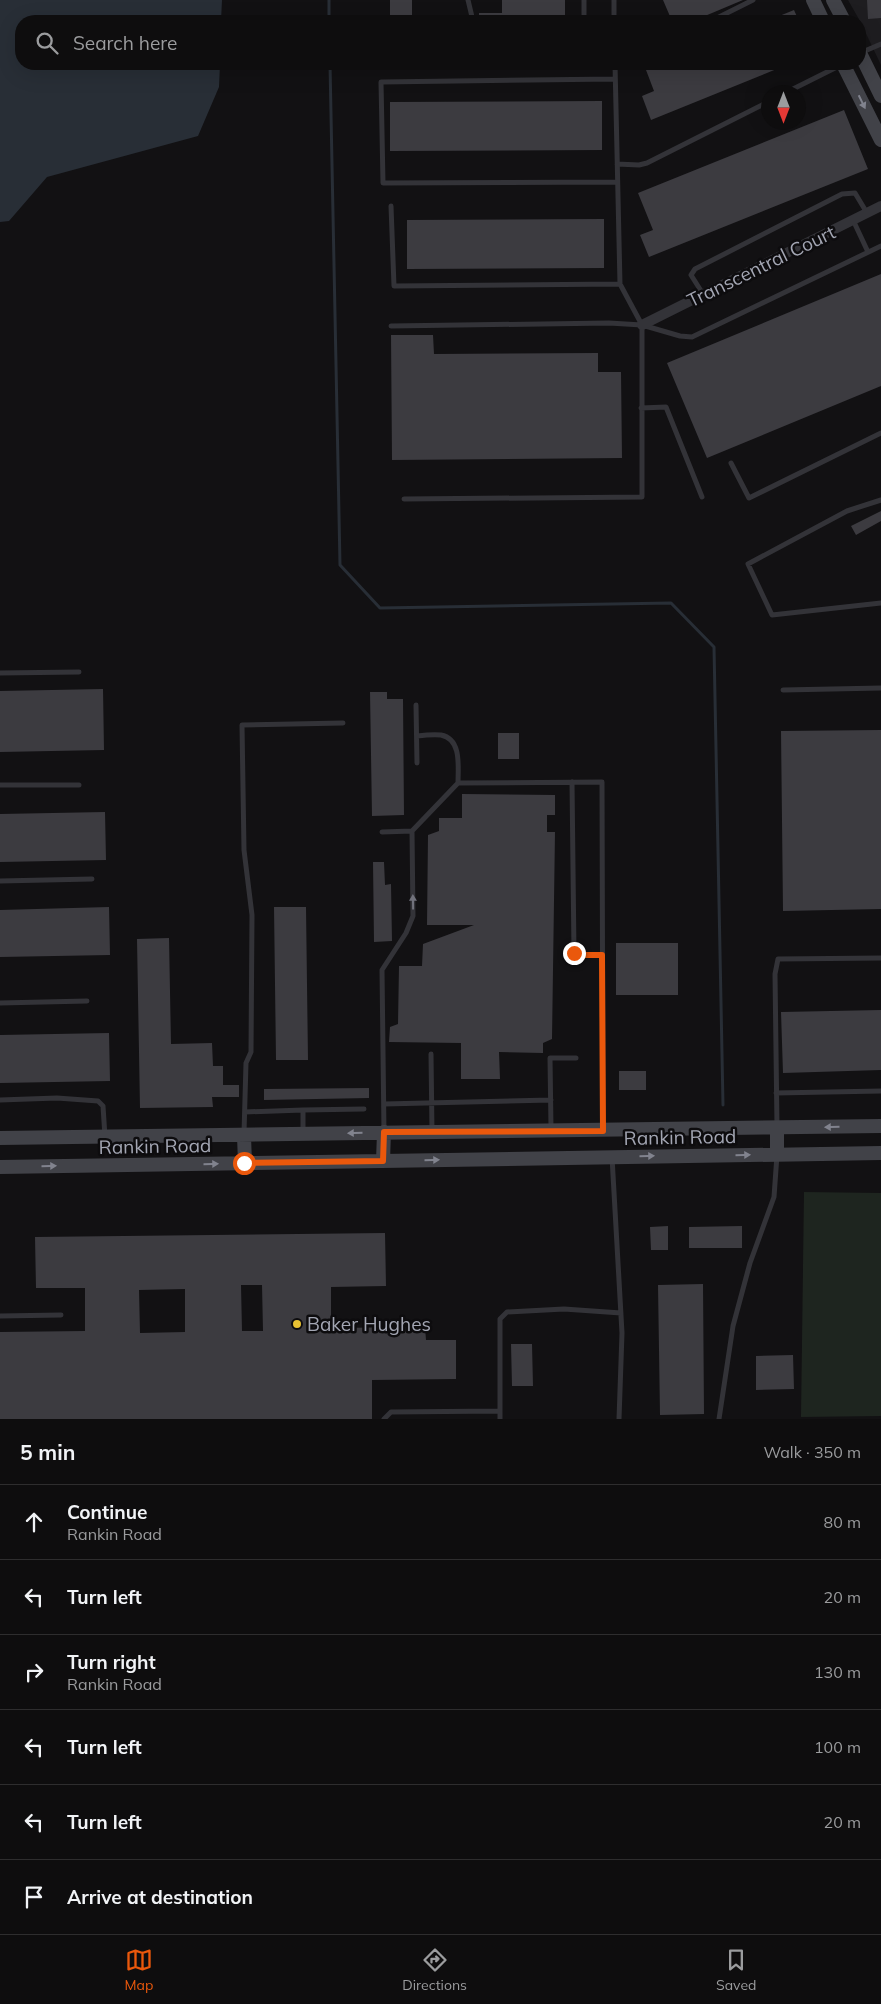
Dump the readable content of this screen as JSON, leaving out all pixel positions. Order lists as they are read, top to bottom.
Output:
{
  "streets": {
    "main road": ["Rankin Road"],
    "street": ["Transcentral Court"]
  },
  "places": ["Baker Hughes"],
  "north": "bottom",
  "page": {
    "search": "Search here",
    "heading": ["5 min", "Walk · 350 m"],
    "list": [
      ["Continue", "Rankin Road", "80 m"],
      ["Turn left", "20 m"],
      ["Turn right", "Rankin Road", "130 m"],
      ["Turn left", "100 m"],
      ["Turn left", "20 m"],
      "Arrive at destination"
    ],
    "nav": ["Map", "Directions", "Saved"]
  }
}
